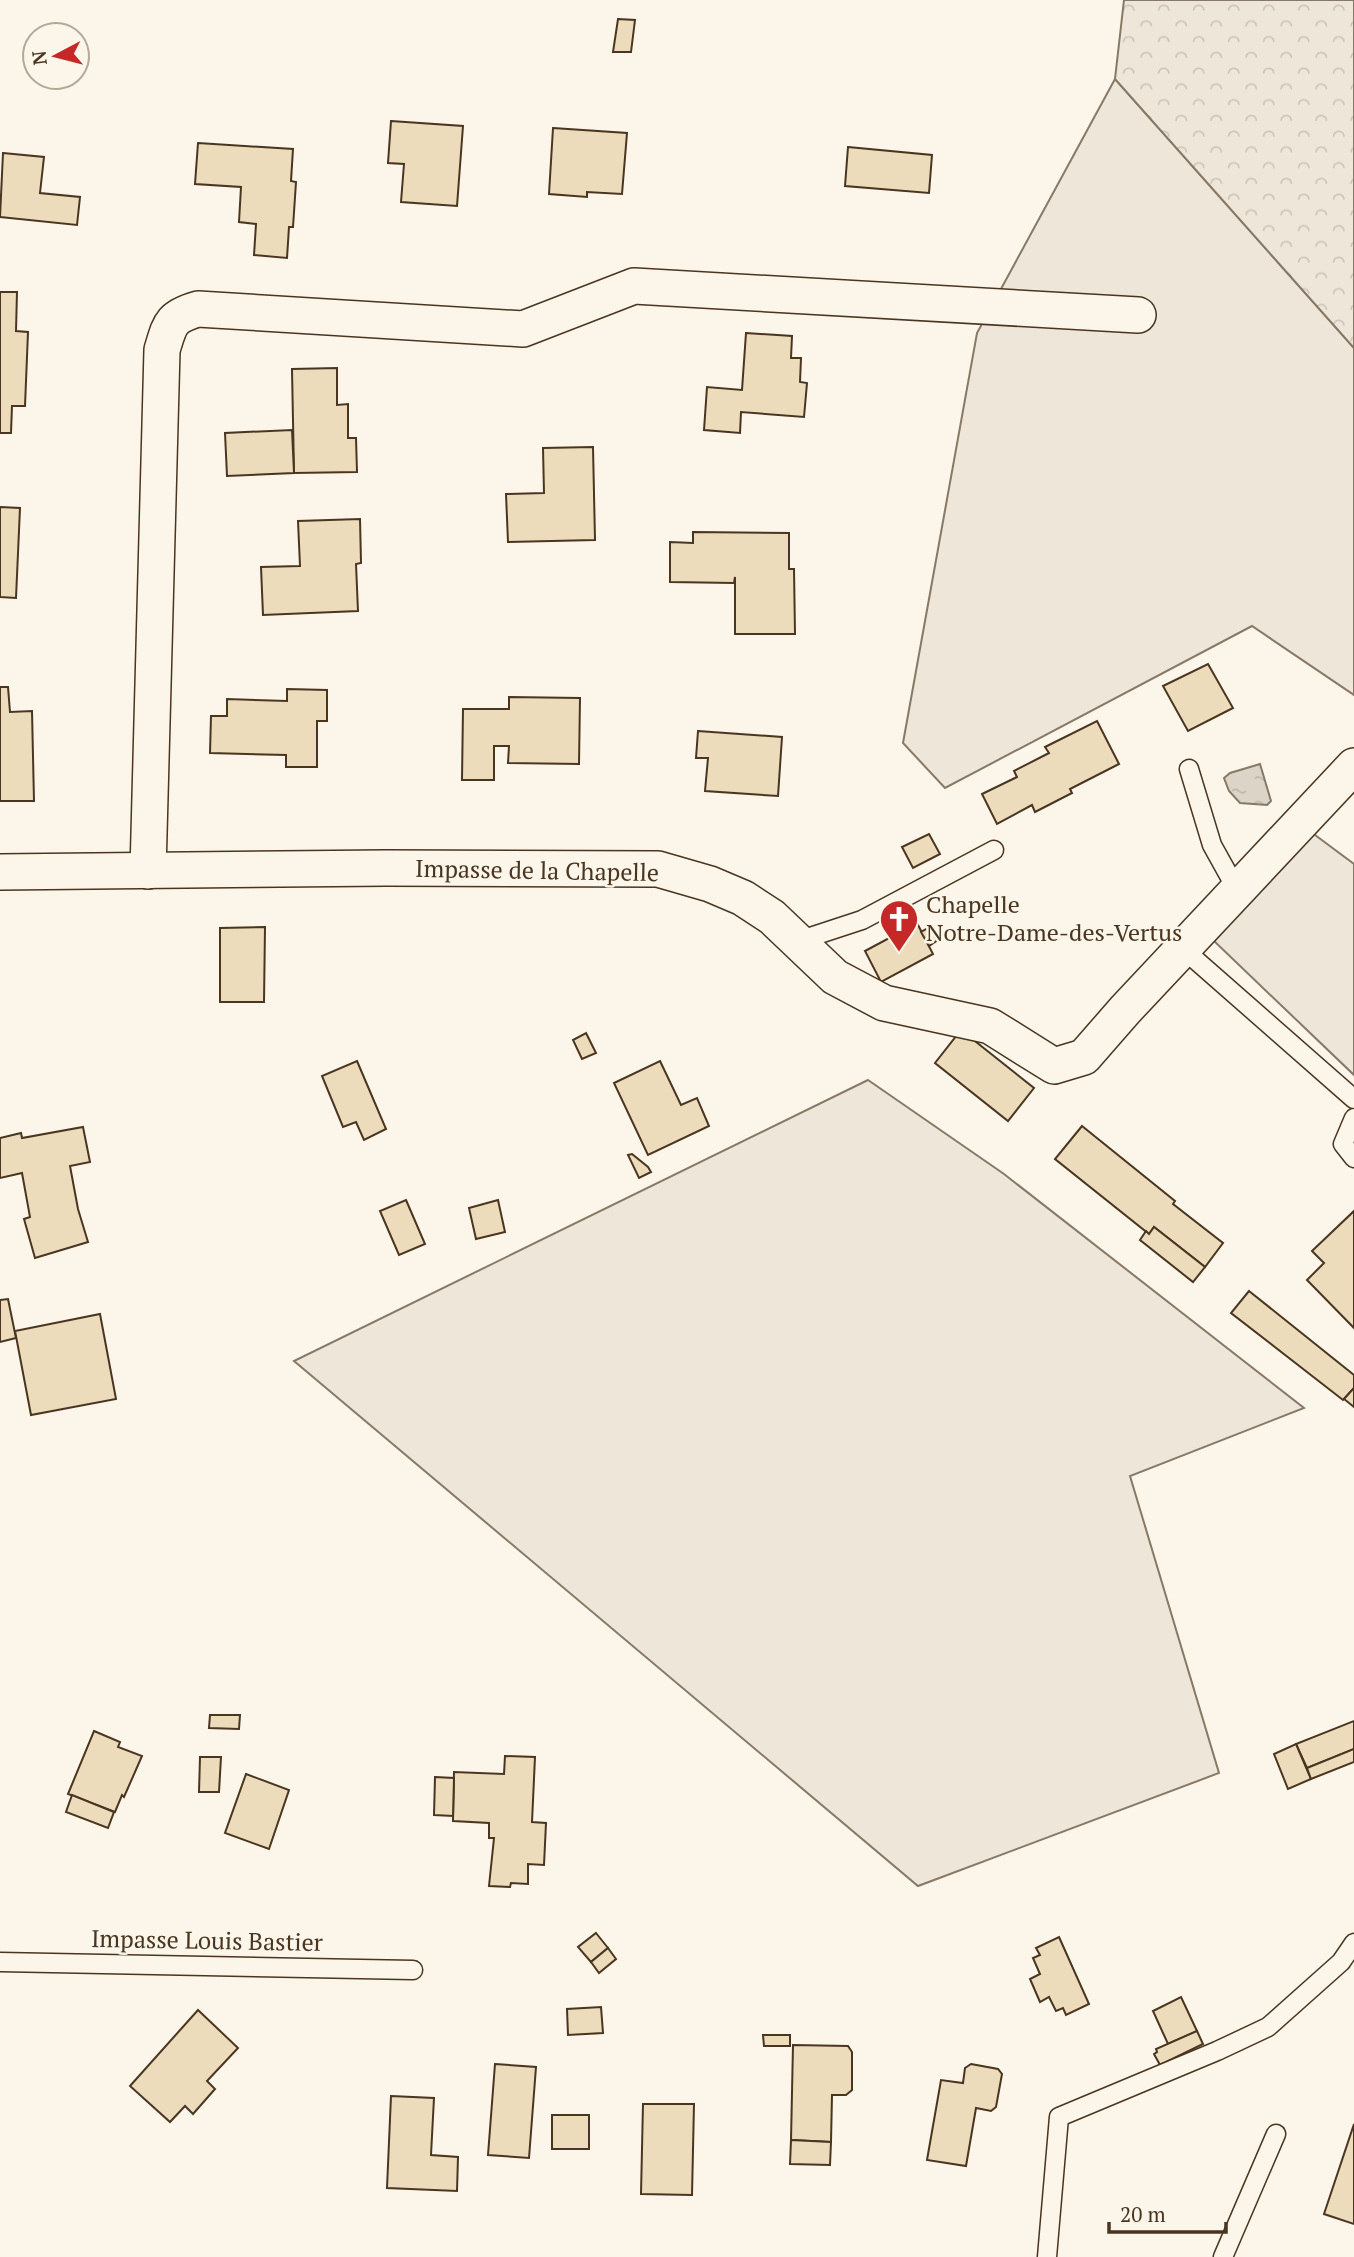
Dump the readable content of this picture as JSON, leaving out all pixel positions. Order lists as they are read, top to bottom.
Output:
{
  "streets": {
    "street": ["Impasse de la Chapelle"],
    "lane": ["Impasse Louis Bastier"]
  },
  "places": {
    "church": ["Chapelle Notre-Dame-des-Vertus"]
  },
  "scale_bar": "20 m",
  "north": "left"
}
